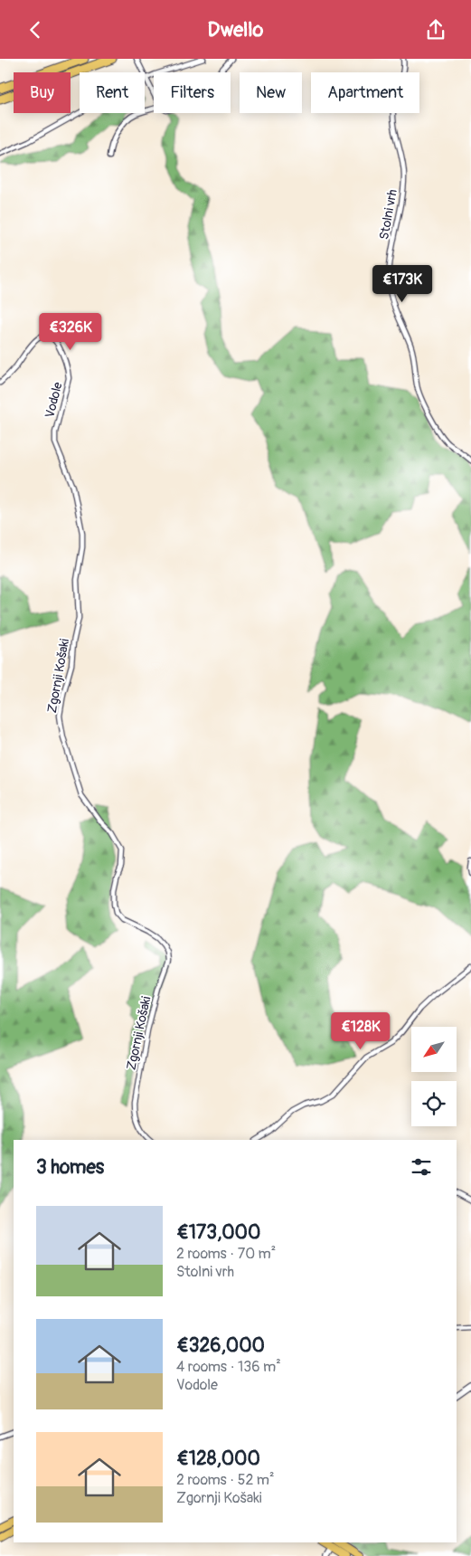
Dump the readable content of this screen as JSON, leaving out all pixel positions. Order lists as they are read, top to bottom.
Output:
{
  "streets": {
    "street": ["Stolni vrh", "Vodole", "Zgornji Košaki"]
  },
  "crossings": [
    ["Vodole", "Zgornji Košaki"]
  ],
  "north": "bottom left",
  "page": {
    "header": "Dwello",
    "chip": [
      "Buy",
      "Rent",
      "Filters",
      "New",
      "Apartment"
    ],
    "price": ["€173K", "€326K", "€128K"],
    "heading": "3 homes",
    "list": [
      {
        "name": "€173,000",
        "note": "2 rooms · 70 m² · Stolni vrh"
      },
      {
        "name": "€326,000",
        "note": "4 rooms · 136 m² · Vodole"
      },
      {
        "name": "€128,000",
        "note": "2 rooms · 52 m² · Zgornji Košaki"
      }
    ]
  }
}
